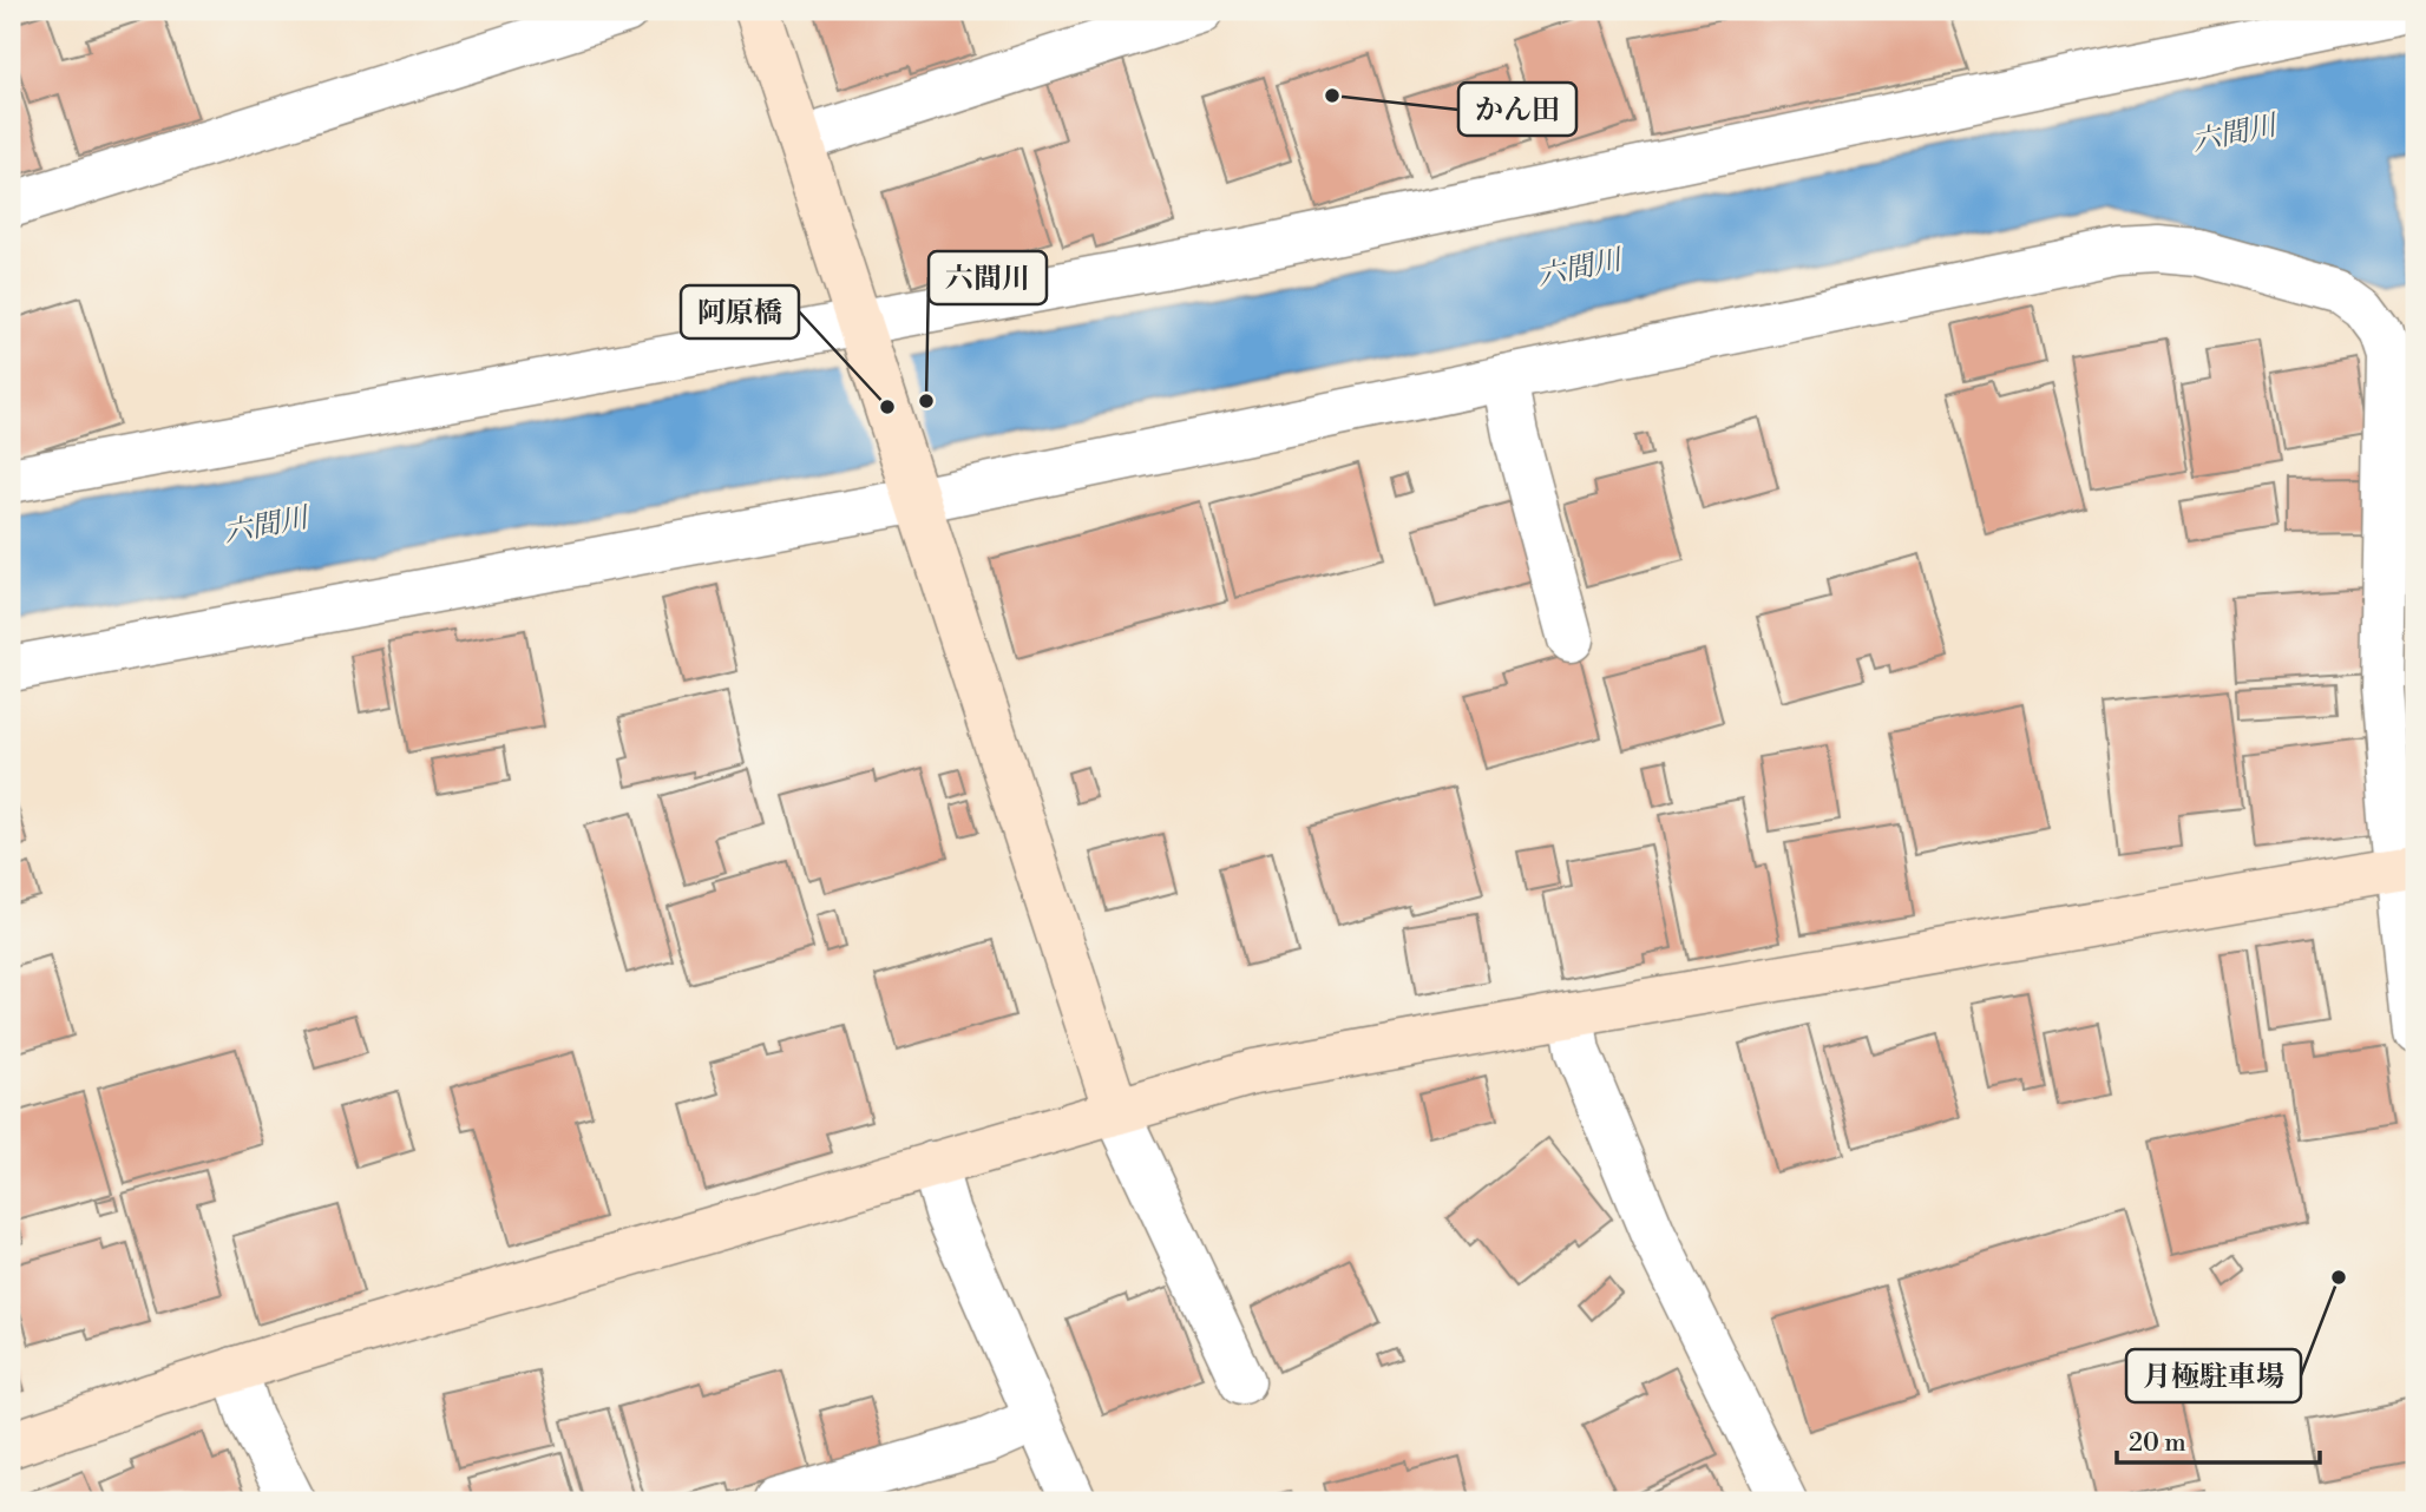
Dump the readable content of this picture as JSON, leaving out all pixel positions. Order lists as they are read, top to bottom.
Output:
{
  "water": ["六間川"],
  "places": [
    "かん田",
    "六間川",
    "阿原橋",
    "月極駐車場"
  ],
  "scale_bar": "20 m"
}
